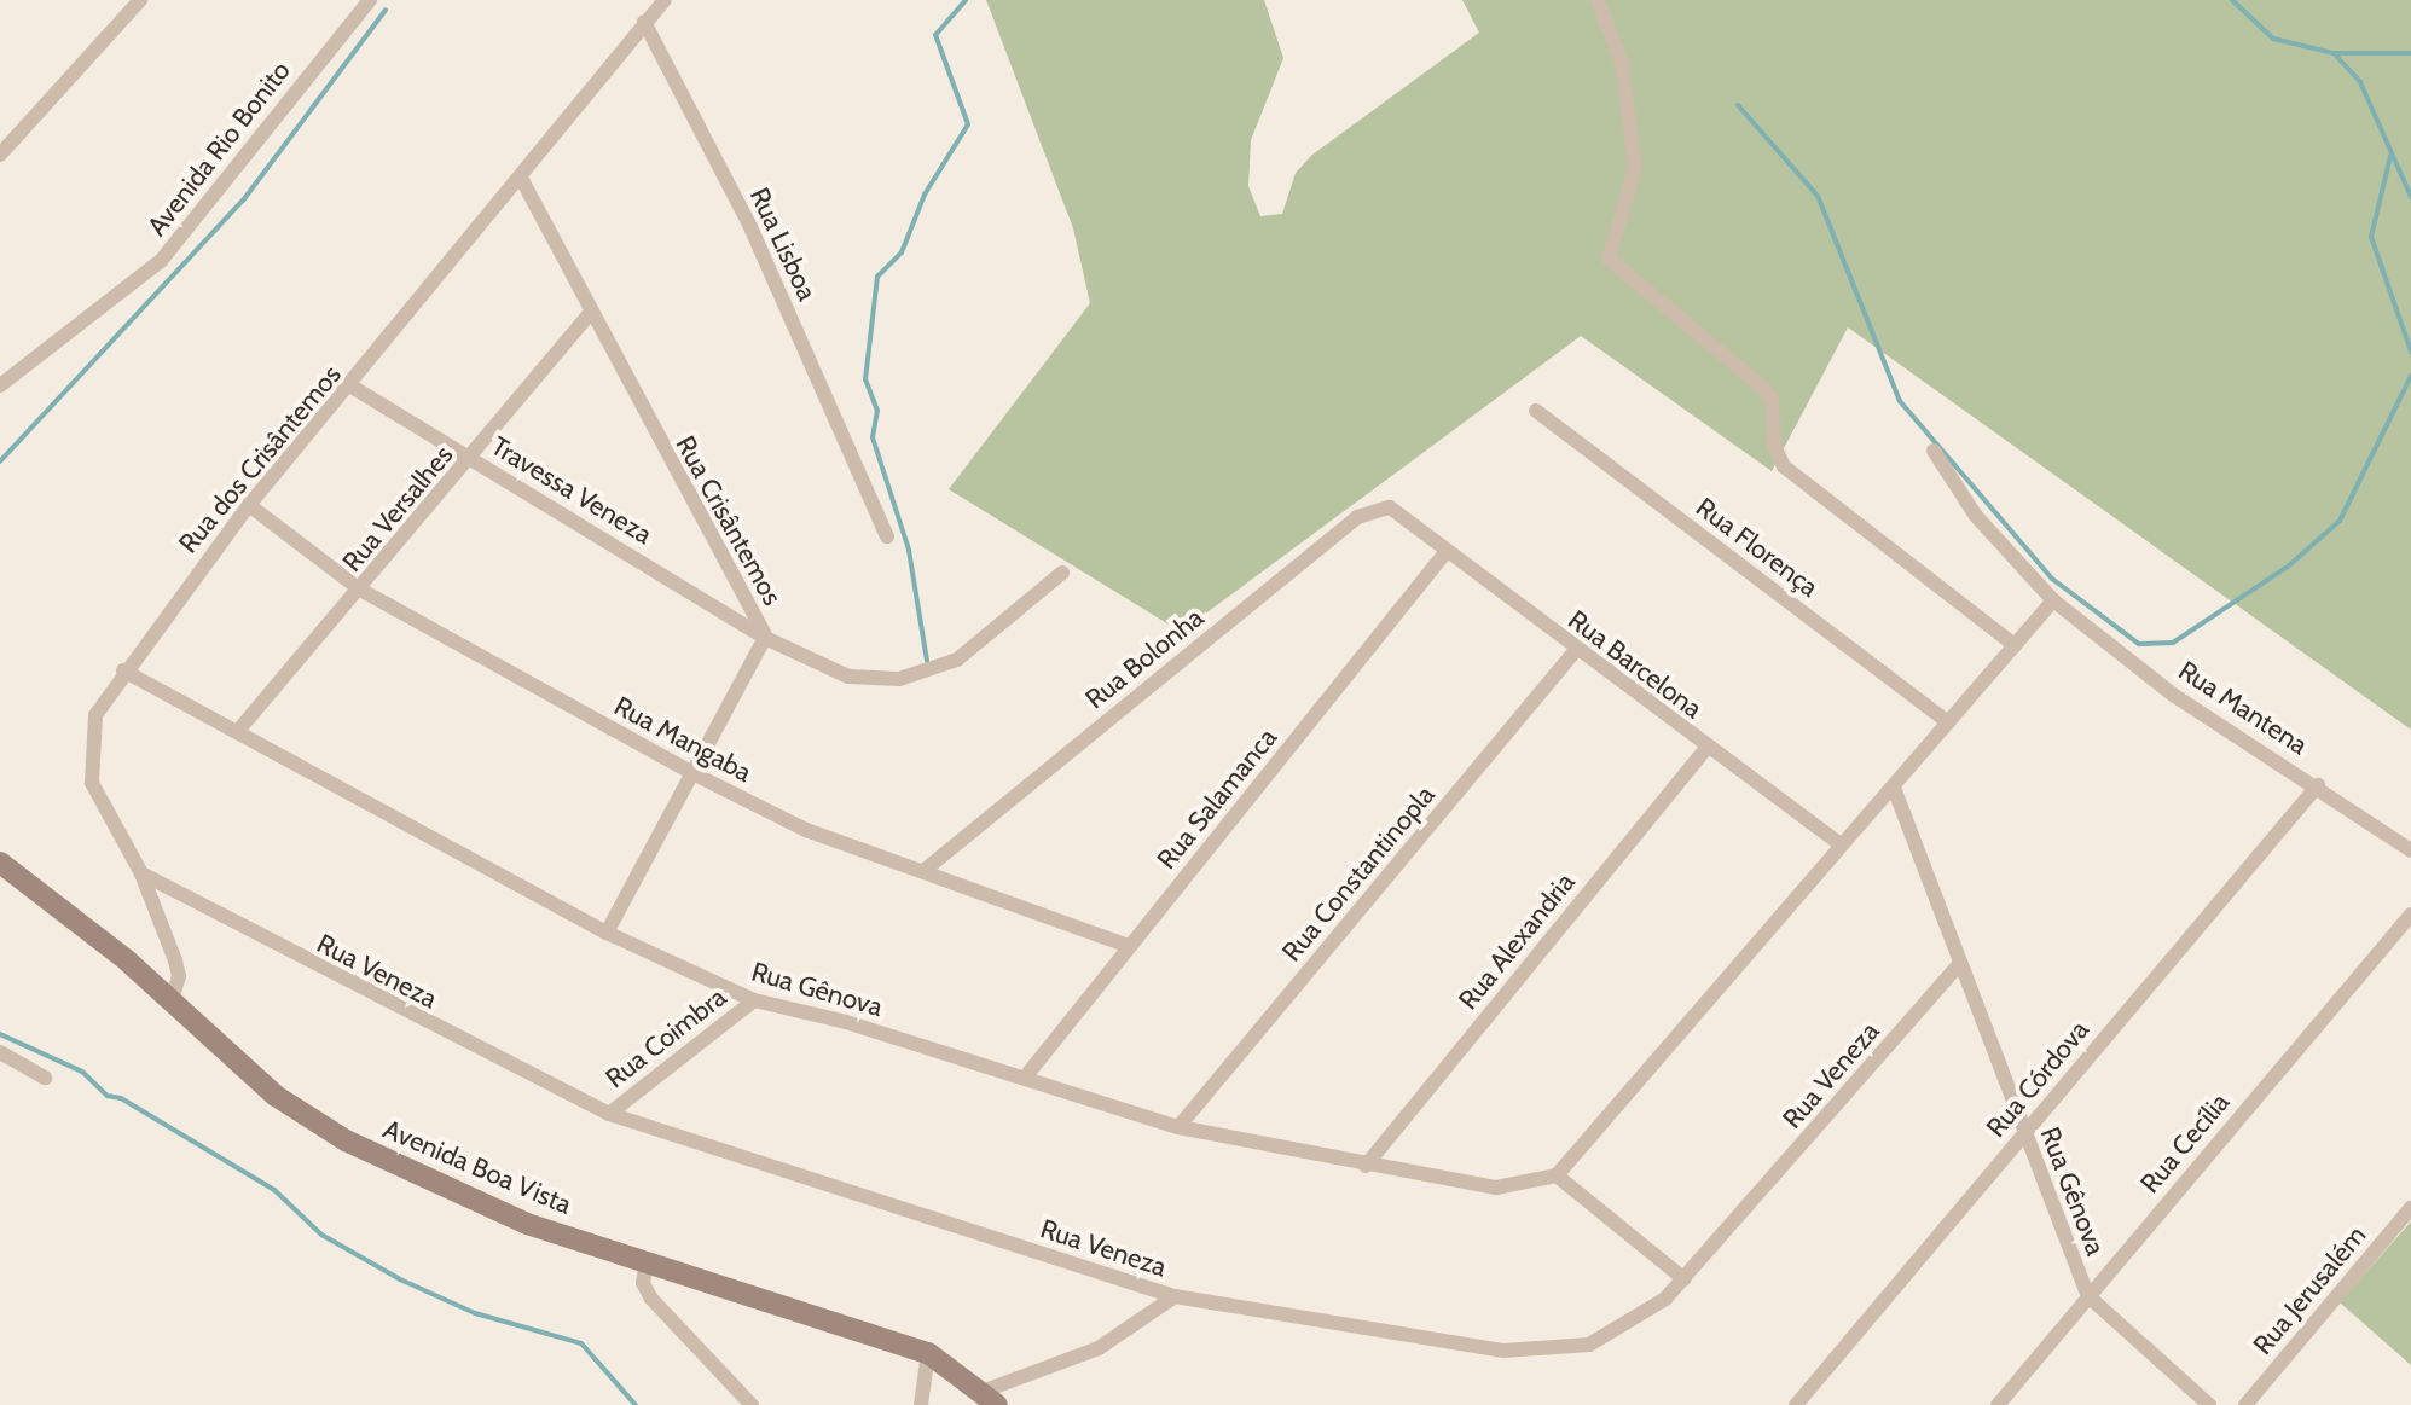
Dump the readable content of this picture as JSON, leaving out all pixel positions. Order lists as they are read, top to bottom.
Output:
{
  "streets": {
    "street": [
      "Avenida Rio Bonito",
      "Rua Lisboa",
      "Rua dos Crisântemos",
      "Travessa Veneza",
      "Rua Versalhes",
      "Rua Crisântemos",
      "Rua Florença",
      "Rua Bolonha",
      "Rua Barcelona",
      "Rua Mantena",
      "Rua Mangaba",
      "Rua Salamanca",
      "Rua Constantinopla",
      "Rua Alexandria",
      "Rua Veneza",
      "Rua Gênova",
      "Rua Coimbra",
      "Rua Córdova",
      "Rua Cecília",
      "Avenida Boa Vista",
      "Rua Jerusalém"
    ]
  },
  "crossings": [
    ["Rua Lisboa", "Rua dos Crisântemos"],
    ["Rua dos Crisântemos", "Travessa Veneza"],
    ["Rua dos Crisântemos", "Rua Crisântemos"],
    ["Rua dos Crisântemos", "Rua Mangaba"],
    ["Rua dos Crisântemos", "Rua Veneza"],
    ["Rua dos Crisântemos", "Rua Gênova"],
    ["Rua dos Crisântemos", "Avenida Boa Vista"],
    ["Travessa Veneza", "Rua Versalhes"],
    ["Travessa Veneza", "Rua Crisântemos"],
    ["Rua Versalhes", "Rua Crisântemos"],
    ["Rua Versalhes", "Rua Mangaba"],
    ["Rua Versalhes", "Rua Gênova"],
    ["Rua Crisântemos", "Rua Mangaba"],
    ["Rua Crisântemos", "Rua Gênova"],
    ["Rua Bolonha", "Rua Barcelona"],
    ["Rua Bolonha", "Rua Mangaba"],
    ["Rua Barcelona", "Rua Salamanca"],
    ["Rua Barcelona", "Rua Constantinopla"],
    ["Rua Barcelona", "Rua Alexandria"],
    ["Rua Mantena", "Rua Córdova"],
    ["Rua Mangaba", "Rua Salamanca"],
    ["Rua Salamanca", "Rua Gênova"],
    ["Rua Constantinopla", "Rua Gênova"],
    ["Rua Alexandria", "Rua Gênova"],
    ["Rua Veneza", "Rua Gênova"],
    ["Rua Veneza", "Rua Coimbra"],
    ["Rua Gênova", "Rua Coimbra"],
    ["Rua Gênova", "Rua Córdova"],
    ["Rua Gênova", "Rua Cecília"]
  ]
}
